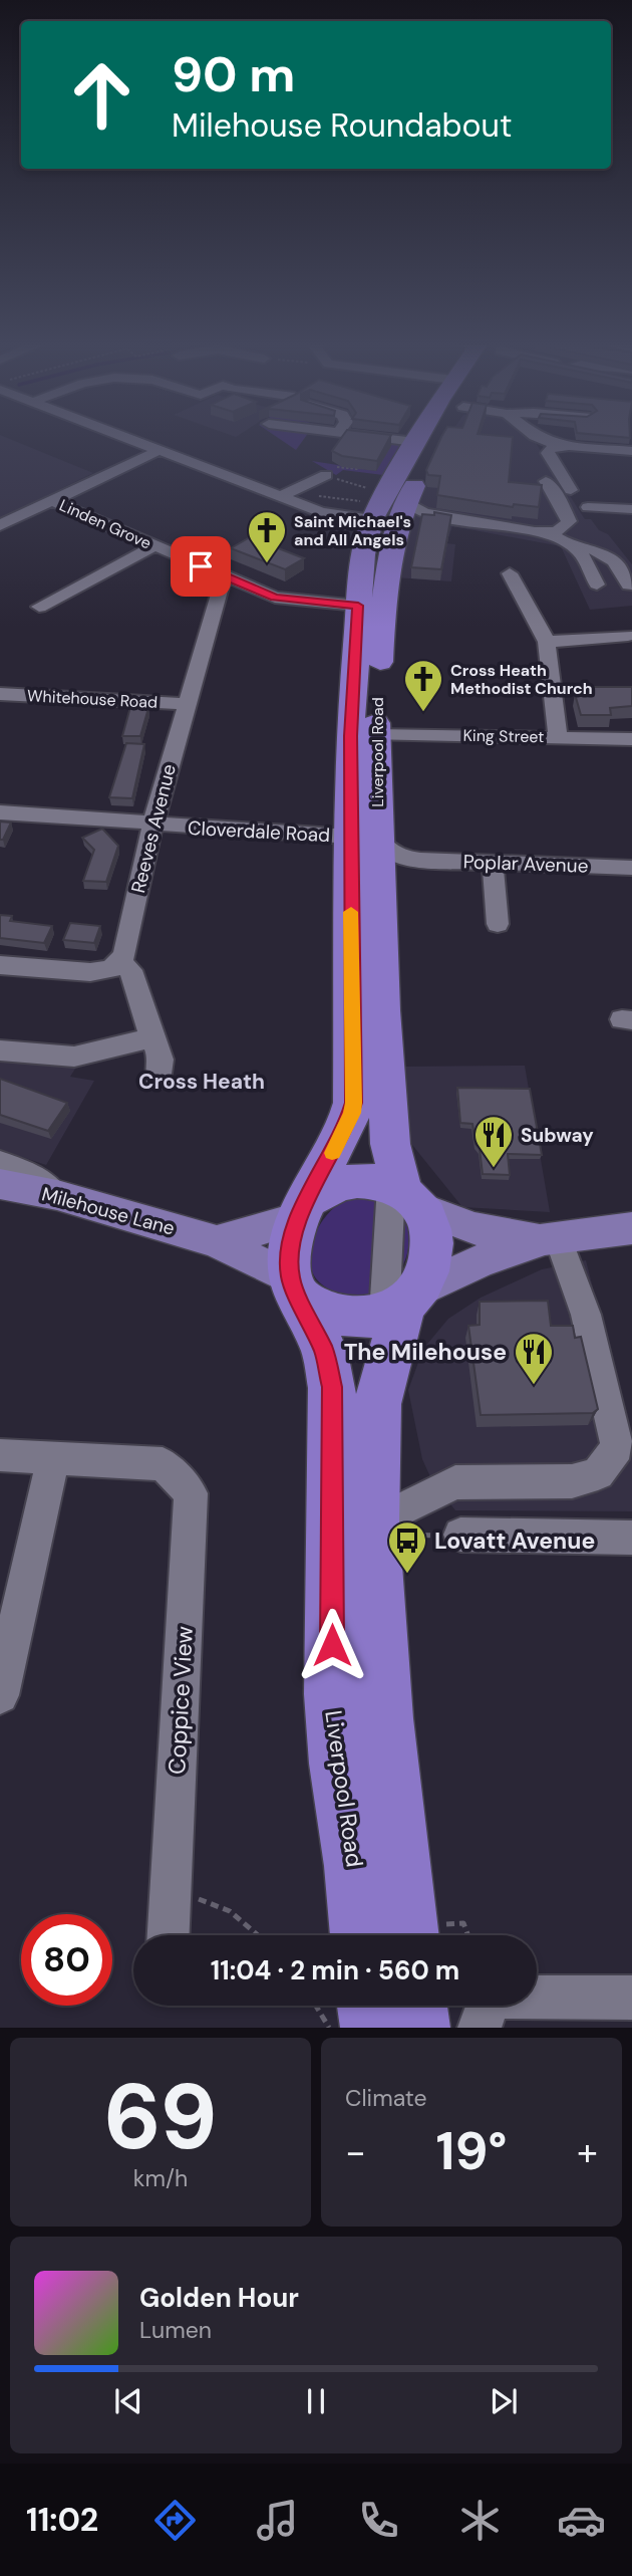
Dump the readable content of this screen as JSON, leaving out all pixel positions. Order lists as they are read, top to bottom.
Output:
{
  "streets": {
    "highway": ["Liverpool Road"],
    "main road": ["Milehouse Lane"],
    "street": [
      "Linden Grove",
      "Whitehouse Road",
      "King Street",
      "Reeves Avenue",
      "Cloverdale Road",
      "Poplar Avenue",
      "Coppice View"
    ]
  },
  "crossings": [
    ["Linden Grove", "Liverpool Road"],
    ["Linden Grove", "Reeves Avenue"],
    ["Whitehouse Road", "Reeves Avenue"],
    ["King Street", "Liverpool Road"],
    ["Liverpool Road", "Cloverdale Road"],
    ["Liverpool Road", "Poplar Avenue"],
    ["Liverpool Road", "Milehouse Lane"],
    ["Reeves Avenue", "Cloverdale Road"],
    ["Cloverdale Road", "Poplar Avenue"]
  ],
  "districts": ["Cross Heath"],
  "places": {
    "church": ["Saint Michael's and All Angels", "Cross Heath Methodist Church"],
    "restaurant": ["Subway", "The Milehouse"],
    "bus stop": ["Lovatt Avenue"]
  },
  "page": {
    "turn": ["90 m", "Milehouse Roundabout"],
    "limit": "80",
    "trip": "11:04 · 2 min · 560 m",
    "tile": [
      ["69", "km/h"],
      "Climate"
    ],
    "heat": ["−", "19°", "+"],
    "song": ["Golden Hour", "Lumen"],
    "tabs": "11:02"
  }
}
